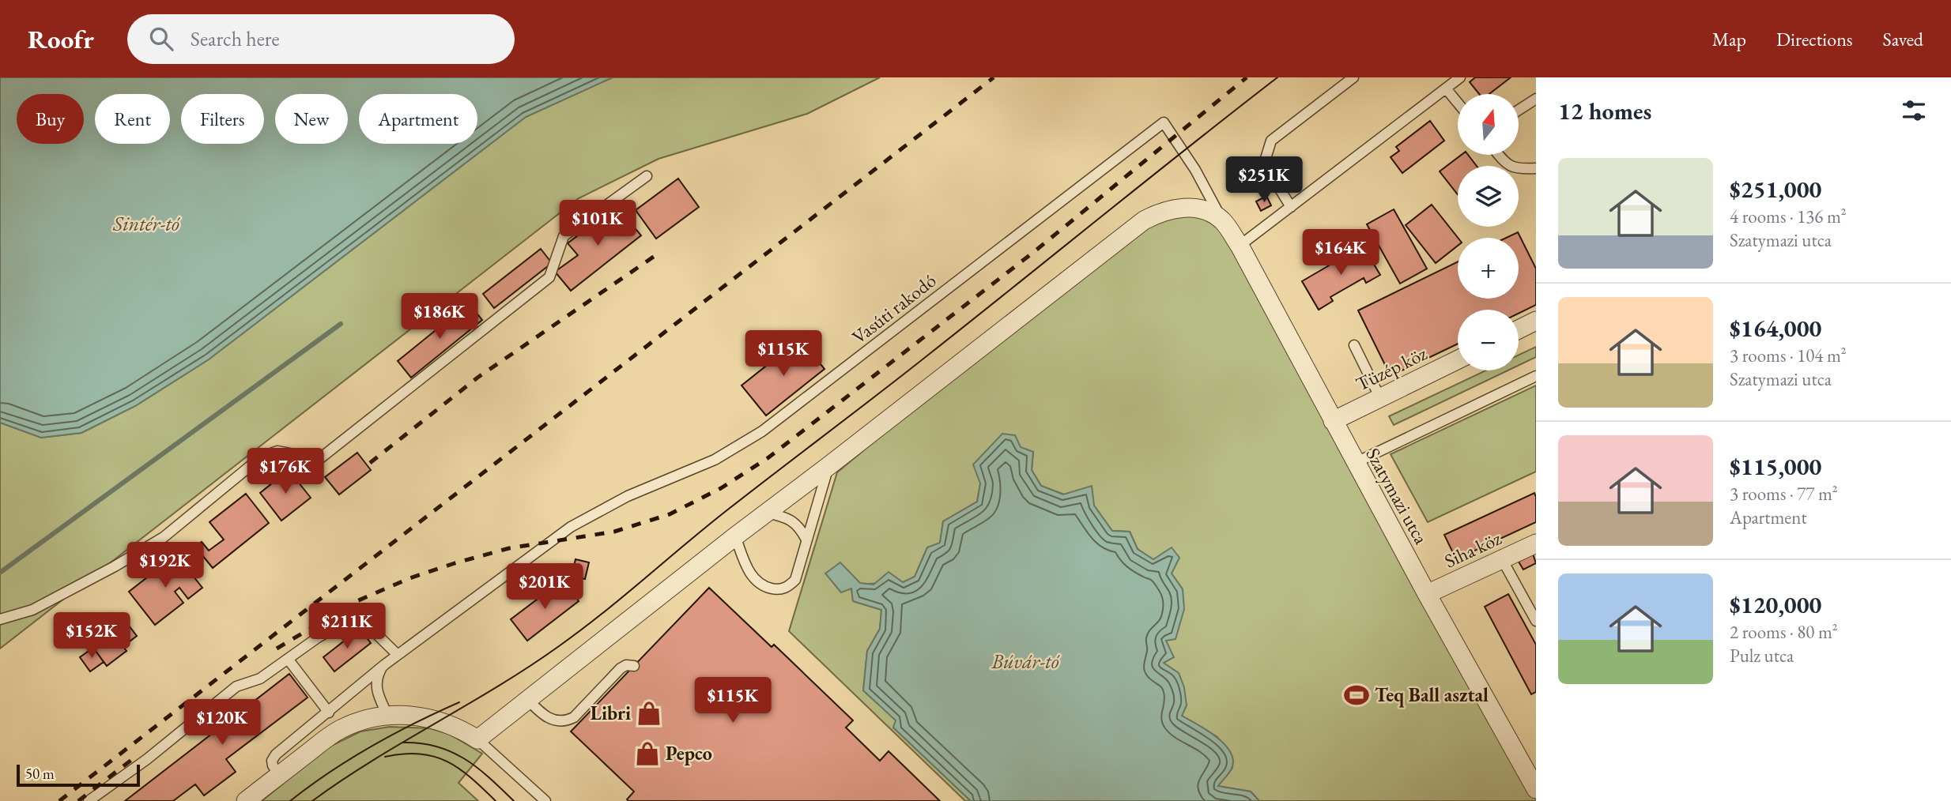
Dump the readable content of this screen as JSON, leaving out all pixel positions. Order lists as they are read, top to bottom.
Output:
{
  "streets": {
    "street": ["Tüzép köz", "Szatymazi utca", "Siha köz"],
    "lane": ["Vasúti rakodó"]
  },
  "crossings": [
    ["Vasúti rakodó", "Szatymazi utca"],
    ["Tüzép köz", "Szatymazi utca"],
    ["Szatymazi utca", "Siha köz"]
  ],
  "water": ["Sintér-tó", "Búvár-tó"],
  "places": {
    "sports": ["Teq Ball asztal"],
    "shop": ["Libri", "Pepco"]
  },
  "scale_bar": "50 m",
  "north": "top",
  "page": {
    "header": "Roofr",
    "search": "Search here",
    "nav": ["Map", "Directions", "Saved"],
    "heading": "12 homes",
    "map_buttons": ["+", "−"],
    "chip": [
      "Buy",
      "Rent",
      "Filters",
      "New",
      "Apartment"
    ],
    "list": [
      {
        "name": "$251,000",
        "note": "4 rooms · 136 m² · Szatymazi utca"
      },
      {
        "name": "$164,000",
        "note": "3 rooms · 104 m² · Szatymazi utca"
      },
      {
        "name": "$115,000",
        "note": "3 rooms · 77 m² · Apartment"
      },
      {
        "name": "$120,000",
        "note": "2 rooms · 80 m² · Pulz utca"
      }
    ],
    "price": [
      "$251K",
      "$101K",
      "$164K",
      "$186K",
      "$115K",
      "$176K",
      "$192K",
      "$201K",
      "$211K",
      "$152K",
      "$115K",
      "$120K"
    ],
    "scale": "50 m"
  }
}
